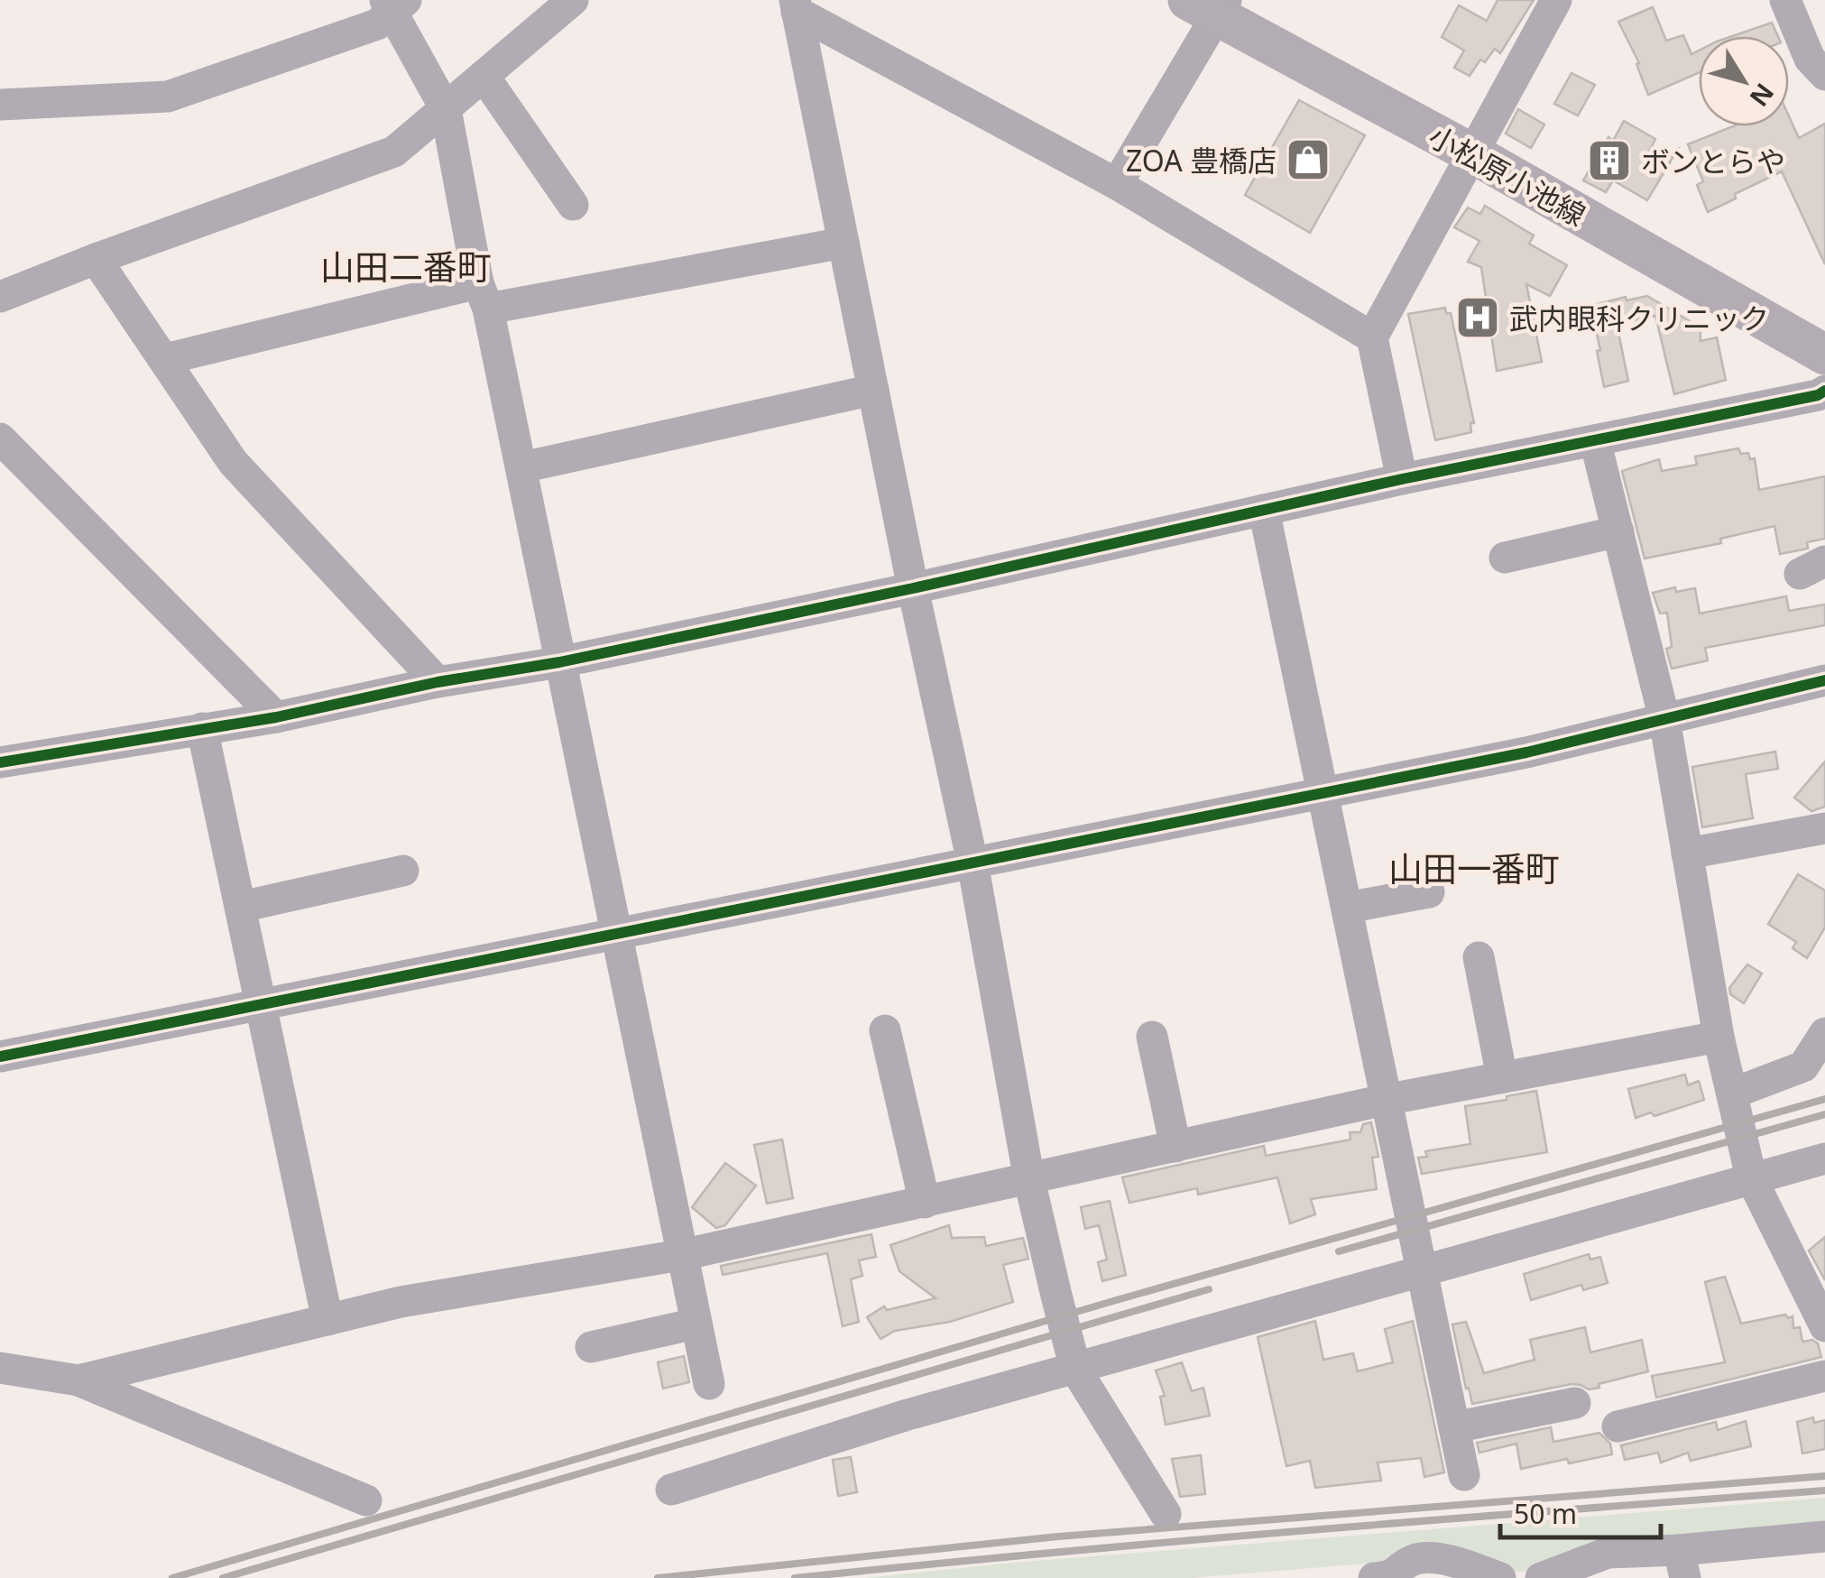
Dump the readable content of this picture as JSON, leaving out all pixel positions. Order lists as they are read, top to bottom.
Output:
{
  "streets": {
    "main road": ["小松原小池線"]
  },
  "districts": ["山田二番町", "山田一番町"],
  "places": {
    "shop": ["ZOA 豊橋店"],
    "building": ["ボンとらや"],
    "hospital": ["武内眼科クリニック"]
  },
  "scale_bar": "50 m",
  "north": "bottom right"
}
